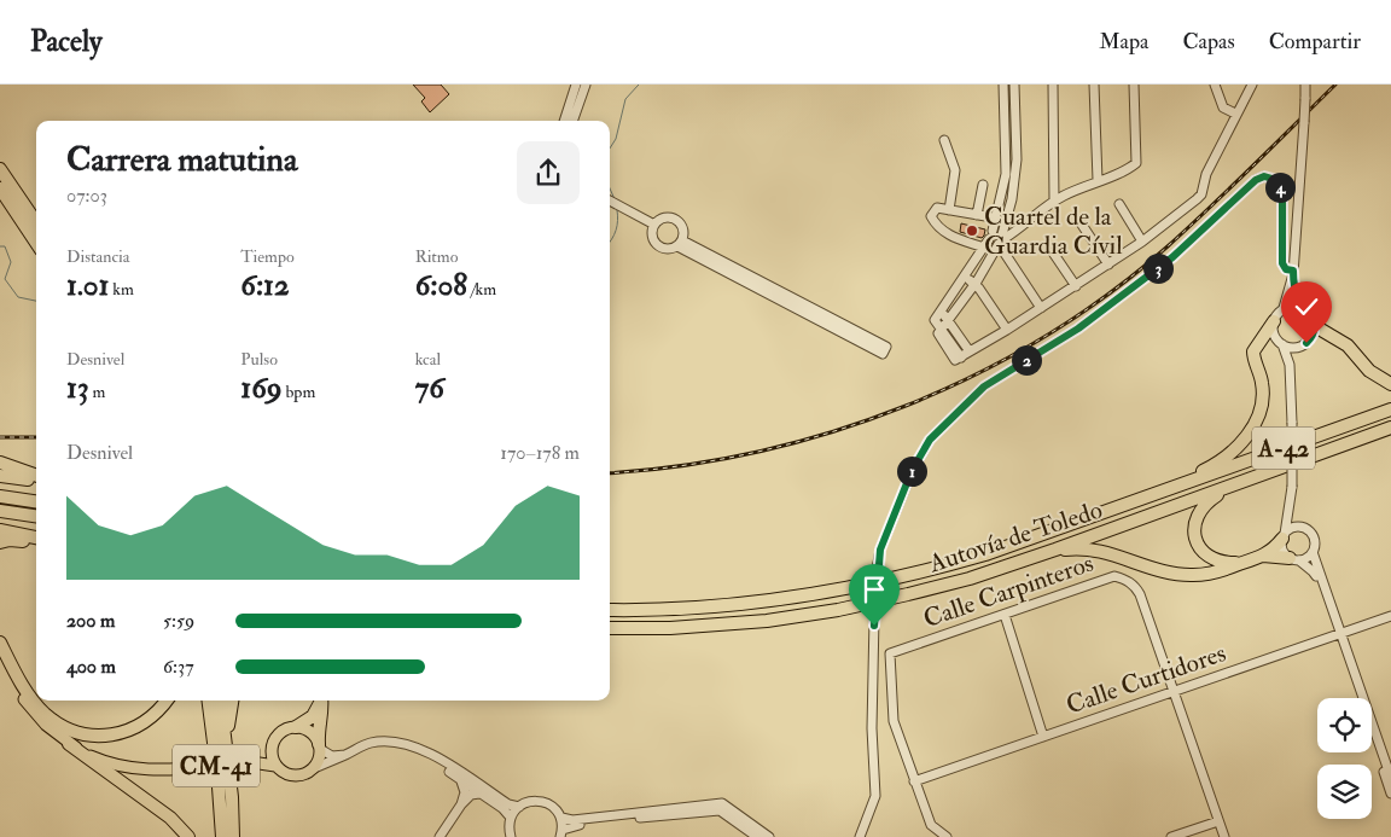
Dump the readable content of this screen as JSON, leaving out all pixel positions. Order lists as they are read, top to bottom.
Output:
{
  "streets": {
    "highway": ["A-42", "Autovía de Toledo", "CM-41"],
    "street": ["Calle Carpinteros", "Calle Curtidores"]
  },
  "crossings": [
    ["Calle Carpinteros", "Calle Curtidores"]
  ],
  "places": ["Cuartel de la Guardia Cívil"],
  "page": {
    "header": "Pacely",
    "nav": ["Mapa", "Capas", "Compartir"],
    "heading": ["Carrera matutina", "07:03"],
    "pins": [
      "4",
      "3",
      "2",
      "1"
    ],
    "stats": [
      ["Distancia", "1.01 km"],
      ["Tiempo", "6:12"],
      ["Ritmo", "6:08 /km"],
      ["Desnivel", "13 m"],
      ["Pulso", "169 bpm"],
      ["kcal", "76"]
    ],
    "chart": ["Desnivel", "170–178 m"],
    "list": [
      {
        "name": "200 m",
        "note": "5:59"
      },
      {
        "name": "400 m",
        "note": "6:37"
      }
    ]
  }
}
